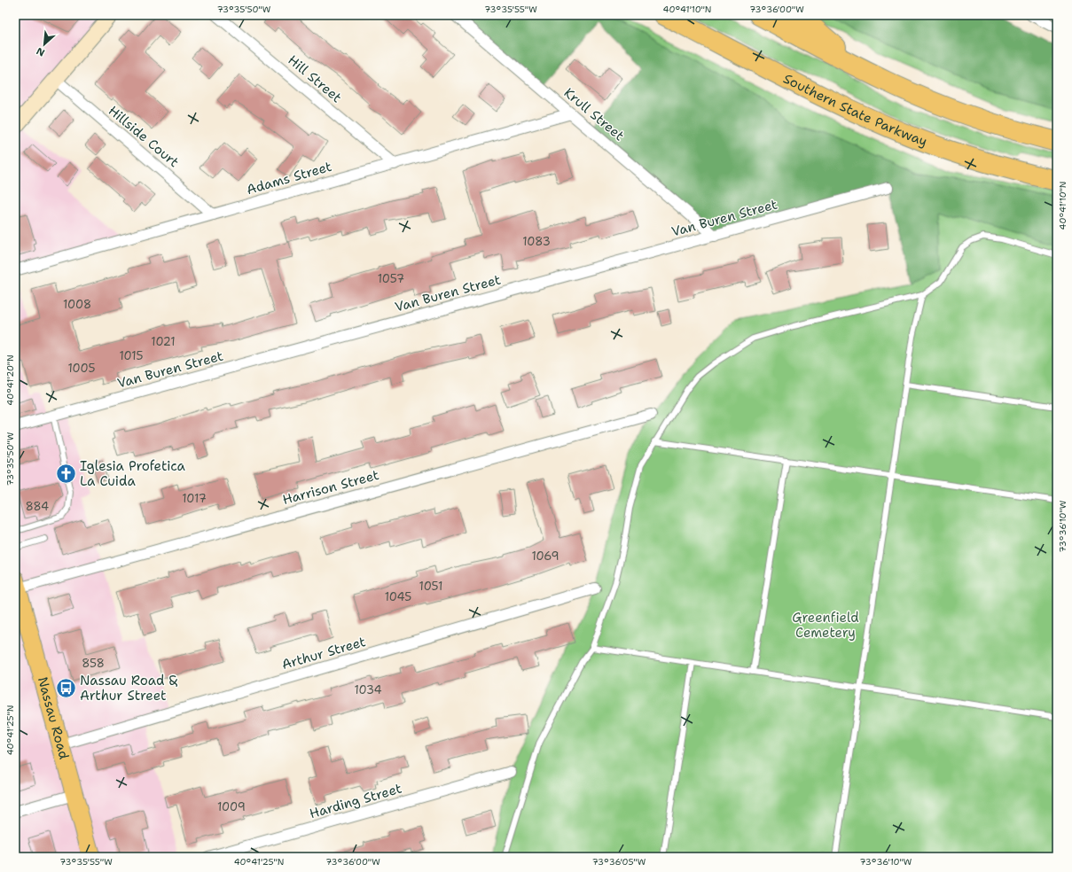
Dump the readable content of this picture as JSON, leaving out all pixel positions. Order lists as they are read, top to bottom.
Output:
{
  "streets": {
    "highway": ["Southern State Parkway"],
    "main road": ["Nassau Road"],
    "street": [
      "Hill Street",
      "Krull Street",
      "Hillside Court",
      "Adams Street",
      "Van Buren Street",
      "Harrison Street",
      "Arthur Street",
      "Harding Street"
    ]
  },
  "crossings": [
    ["Hill Street", "Adams Street"],
    ["Krull Street", "Adams Street"],
    ["Krull Street", "Van Buren Street"],
    ["Hillside Court", "Adams Street"],
    ["Harrison Street", "Nassau Road"],
    ["Arthur Street", "Nassau Road"]
  ],
  "parks": ["Greenfield Cemetery"],
  "places": {
    "church": ["Iglesia Profetica La Cuida"],
    "bus stop": ["Nassau Road & Arthur Street"]
  },
  "house_numbers": [
    "1083",
    "1057",
    "1008",
    "1021",
    "1015",
    "1005",
    "1017",
    "884",
    "1069",
    "1051",
    "1045",
    "858",
    "1034",
    "1009"
  ],
  "north": "bottom left",
  "coordinates": [
    "73°35'50\"W",
    "73°35'55\"W",
    "40°41'10\"N",
    "73°36'00\"W",
    "40°41'20\"N",
    "73°36'10\"W",
    "40°41'25\"N",
    "73°36'05\"W"
  ]
}
